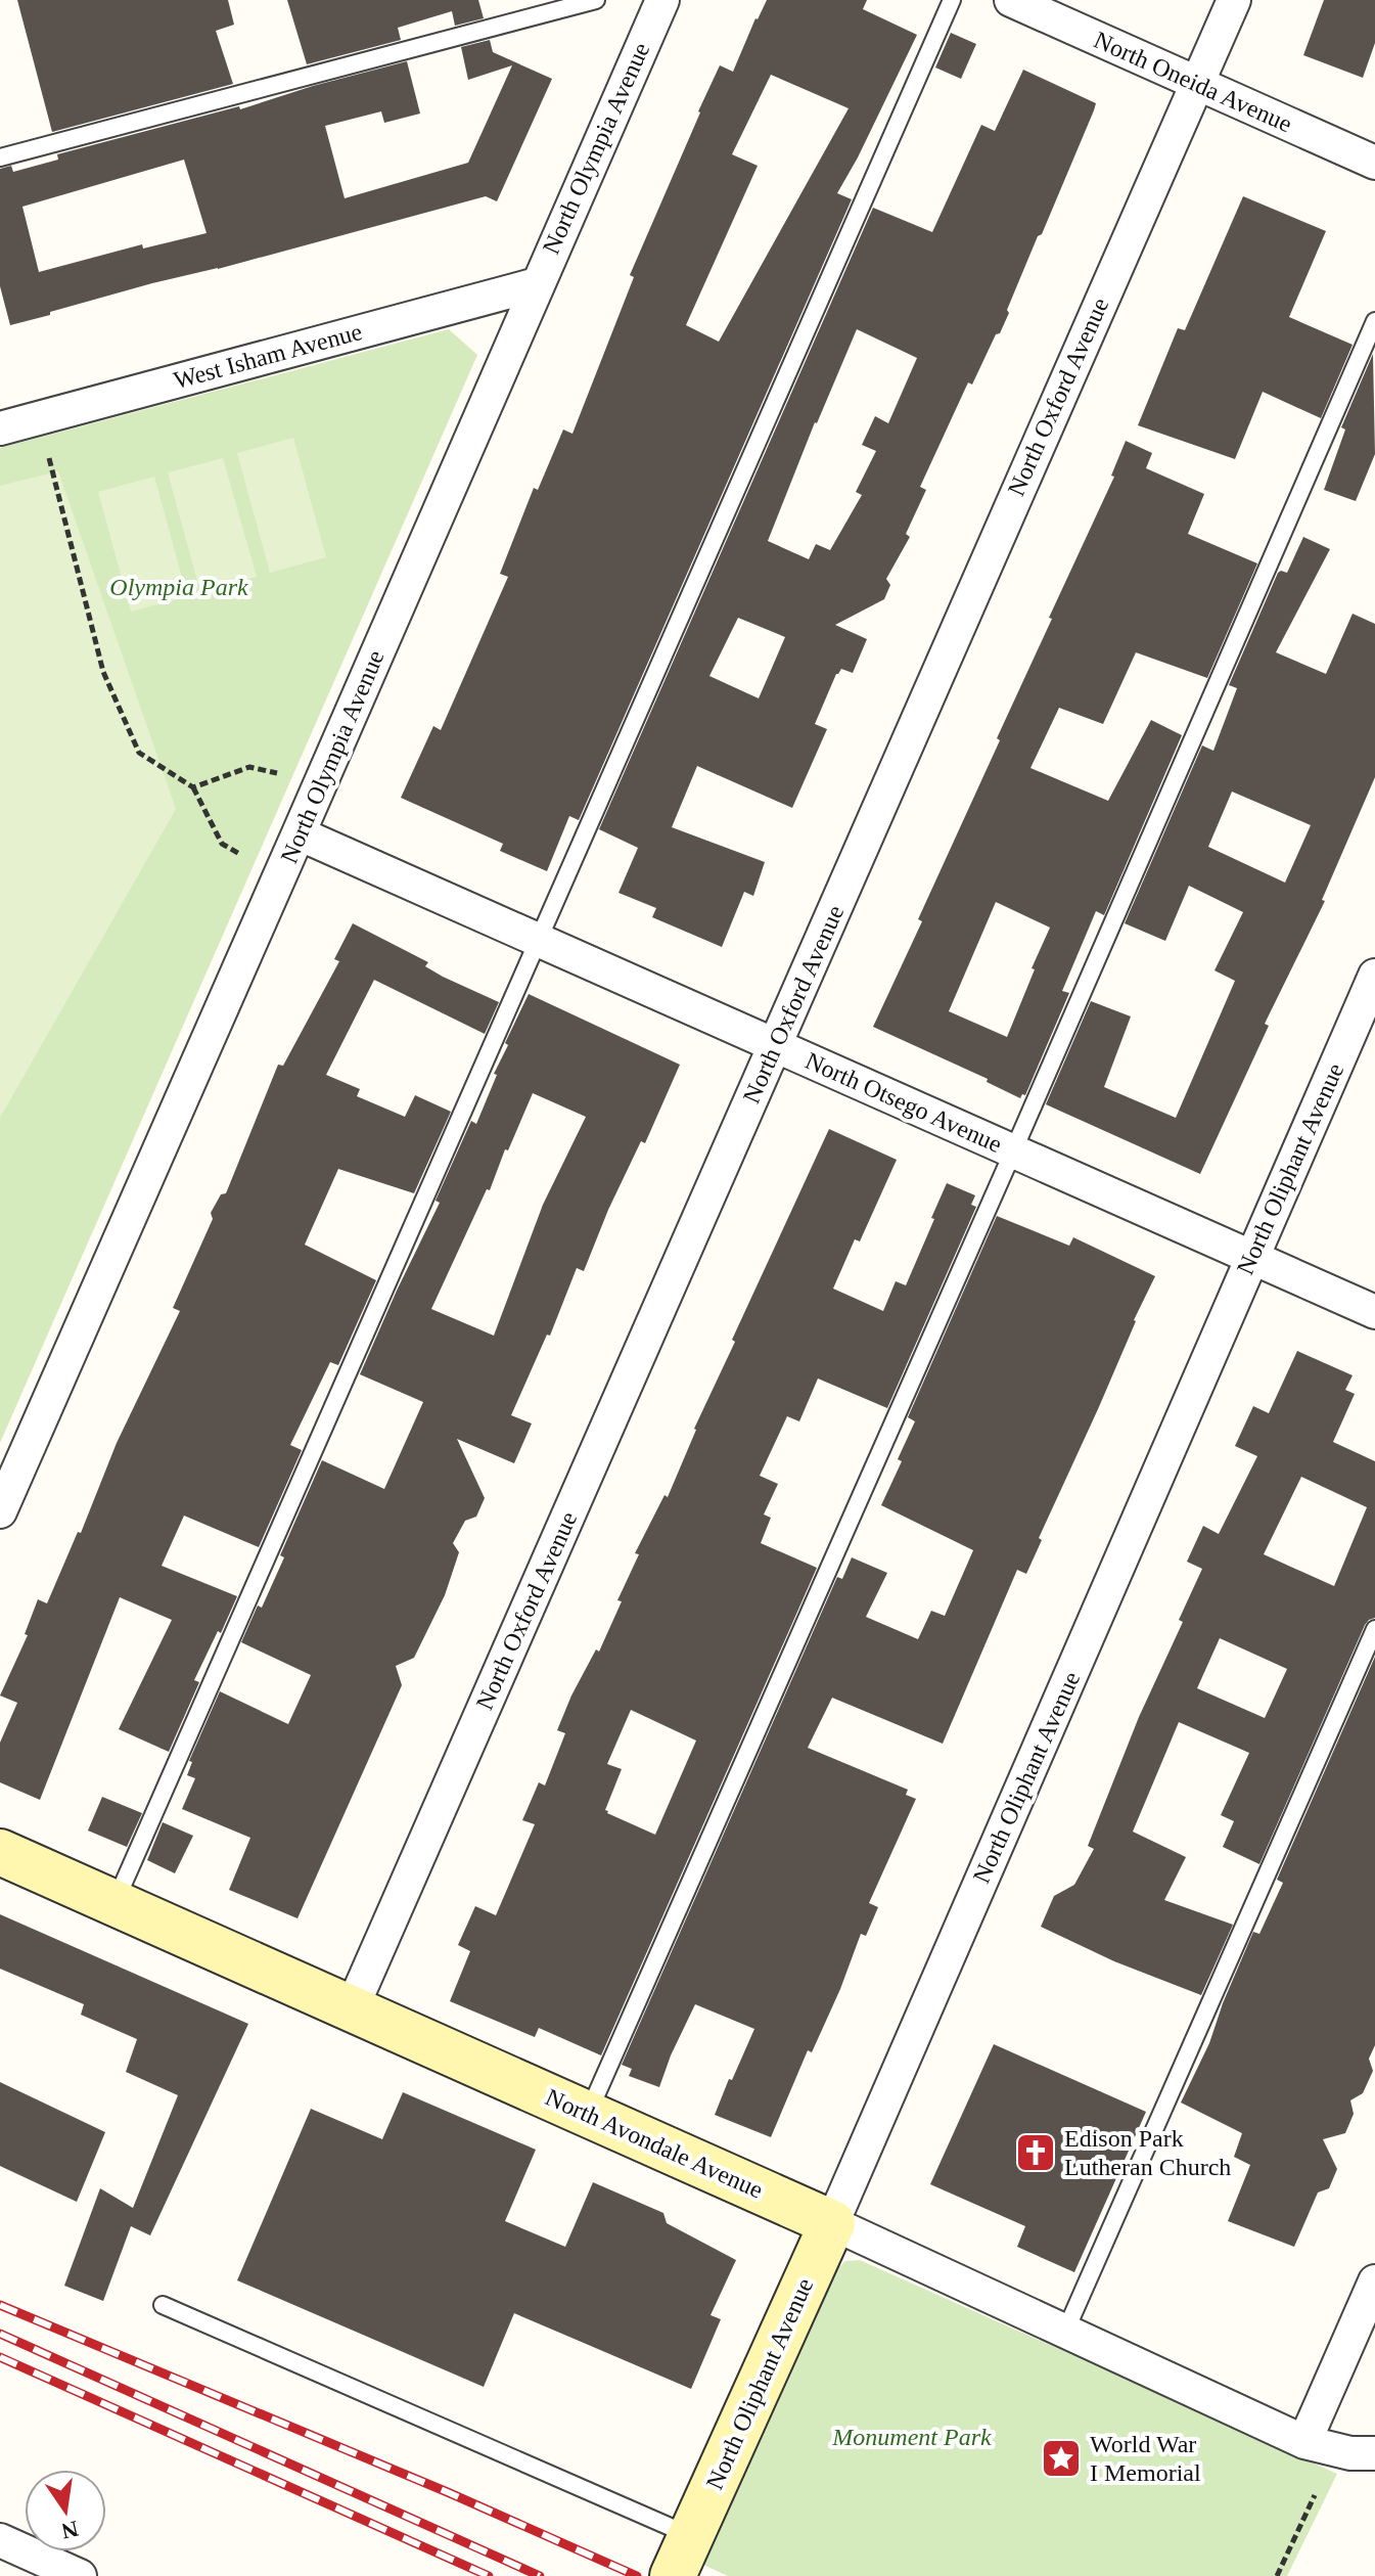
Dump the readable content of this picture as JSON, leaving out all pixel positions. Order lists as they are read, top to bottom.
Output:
{
  "streets": {
    "street": [
      "North Oneida Avenue",
      "North Olympia Avenue",
      "West Isham Avenue",
      "North Oxford Avenue",
      "North Otsego Avenue",
      "North Oliphant Avenue",
      "North Avondale Avenue"
    ]
  },
  "crossings": [
    ["North Oneida Avenue", "North Oxford Avenue"],
    ["North Olympia Avenue", "West Isham Avenue"],
    ["North Olympia Avenue", "North Otsego Avenue"],
    ["North Oxford Avenue", "North Otsego Avenue"],
    ["North Oxford Avenue", "North Avondale Avenue"],
    ["North Otsego Avenue", "North Oliphant Avenue"],
    ["North Oliphant Avenue", "North Avondale Avenue"]
  ],
  "parks": ["Olympia Park", "Monument Park"],
  "places": {
    "church": ["Edison Park Lutheran Church"],
    "place": ["World War I Memorial"]
  },
  "north": "bottom"
}
